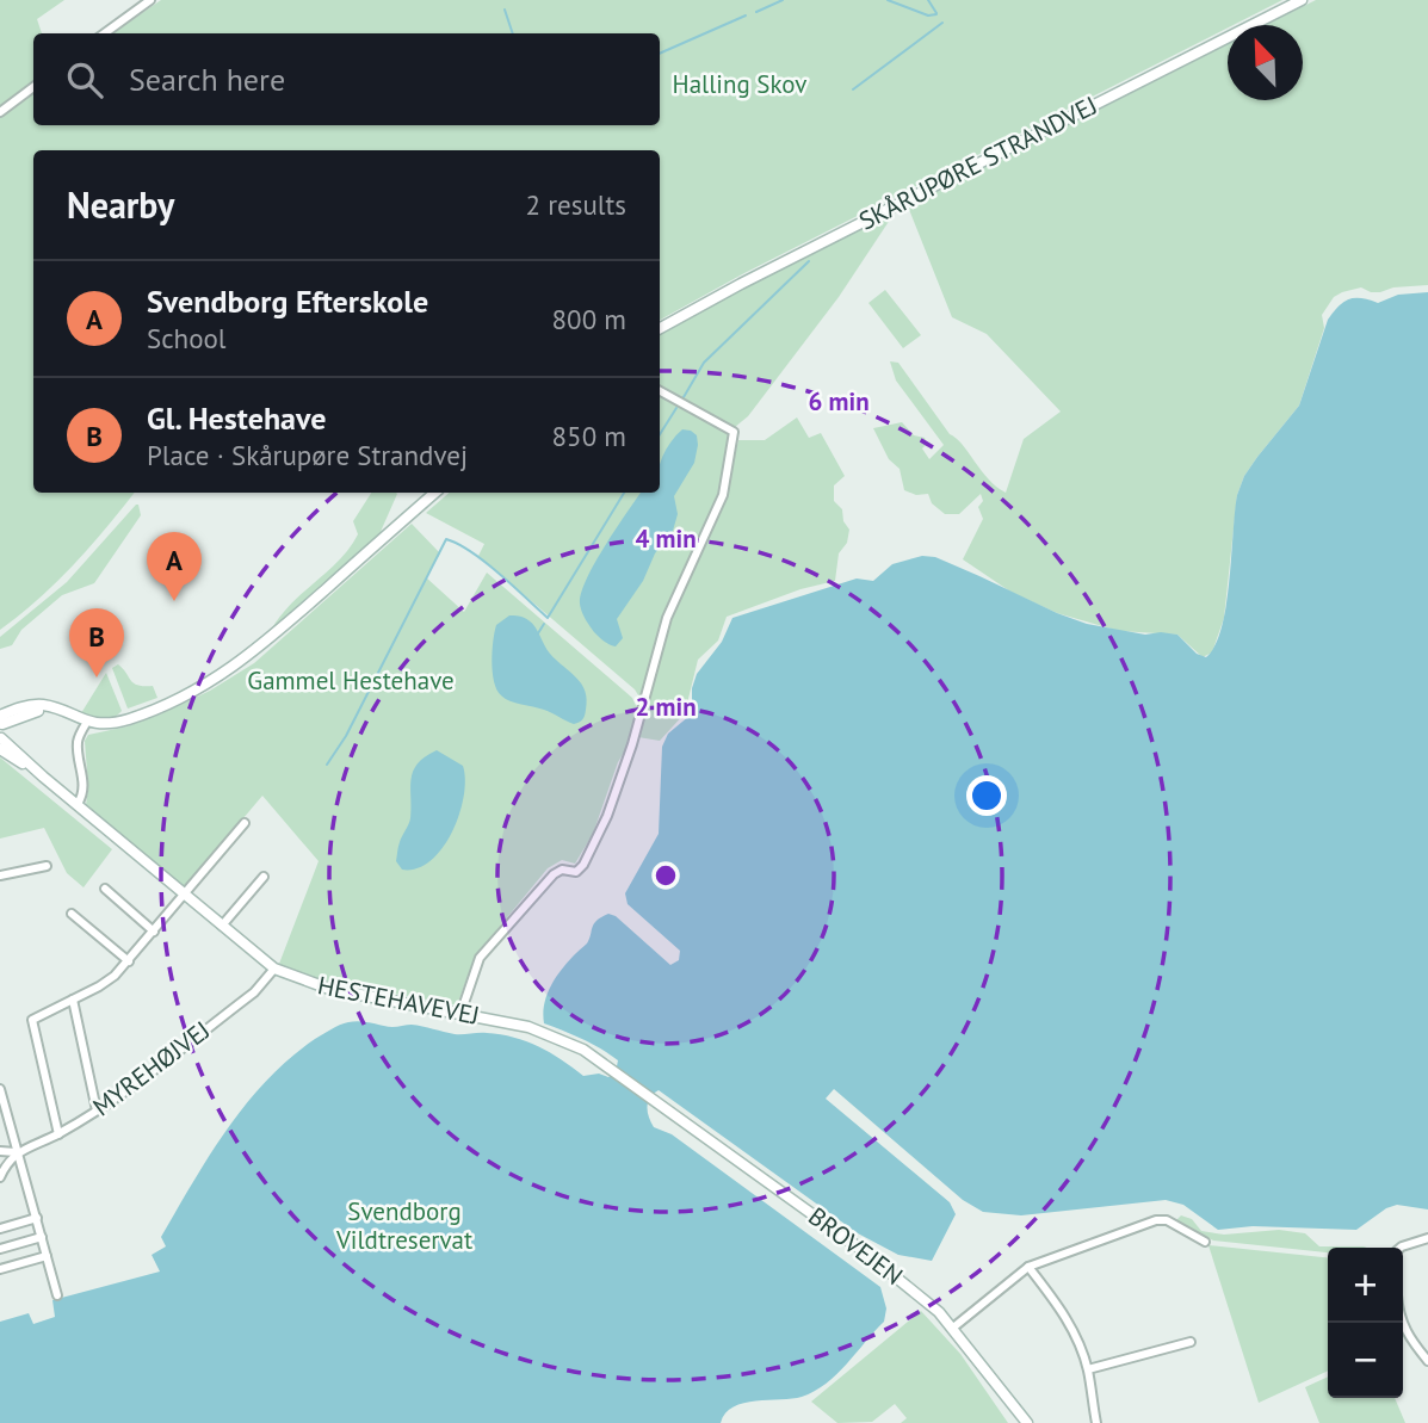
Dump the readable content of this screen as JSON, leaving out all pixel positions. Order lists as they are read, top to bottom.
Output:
{
  "streets": {
    "street": [
      "SKÅRUPØRE STRANDVEJ",
      "HESTEHAVEVEJ",
      "MYREHØJVEJ",
      "BROVEJEN"
    ]
  },
  "crossings": [
    ["HESTEHAVEVEJ", "MYREHØJVEJ"],
    ["HESTEHAVEVEJ", "BROVEJEN"]
  ],
  "parks": ["Halling Skov", "Gammel Hestehave", "Svendborg Vildtreservat"],
  "north": "top left",
  "page": {
    "search": "Search here",
    "heading": ["Nearby", "2 results"],
    "list": [
      {
        "mark": "A",
        "name": "Svendborg Efterskole",
        "note": "School",
        "value": "800 m"
      },
      {
        "mark": "B",
        "name": "Gl. Hestehave",
        "note": "Place · Skårupøre Strandvej",
        "value": "850 m"
      }
    ],
    "pins": ["A", "B"],
    "map_buttons": ["+", "−"]
  },
  "rings": ["6 min", "4 min", "2 min"]
}
